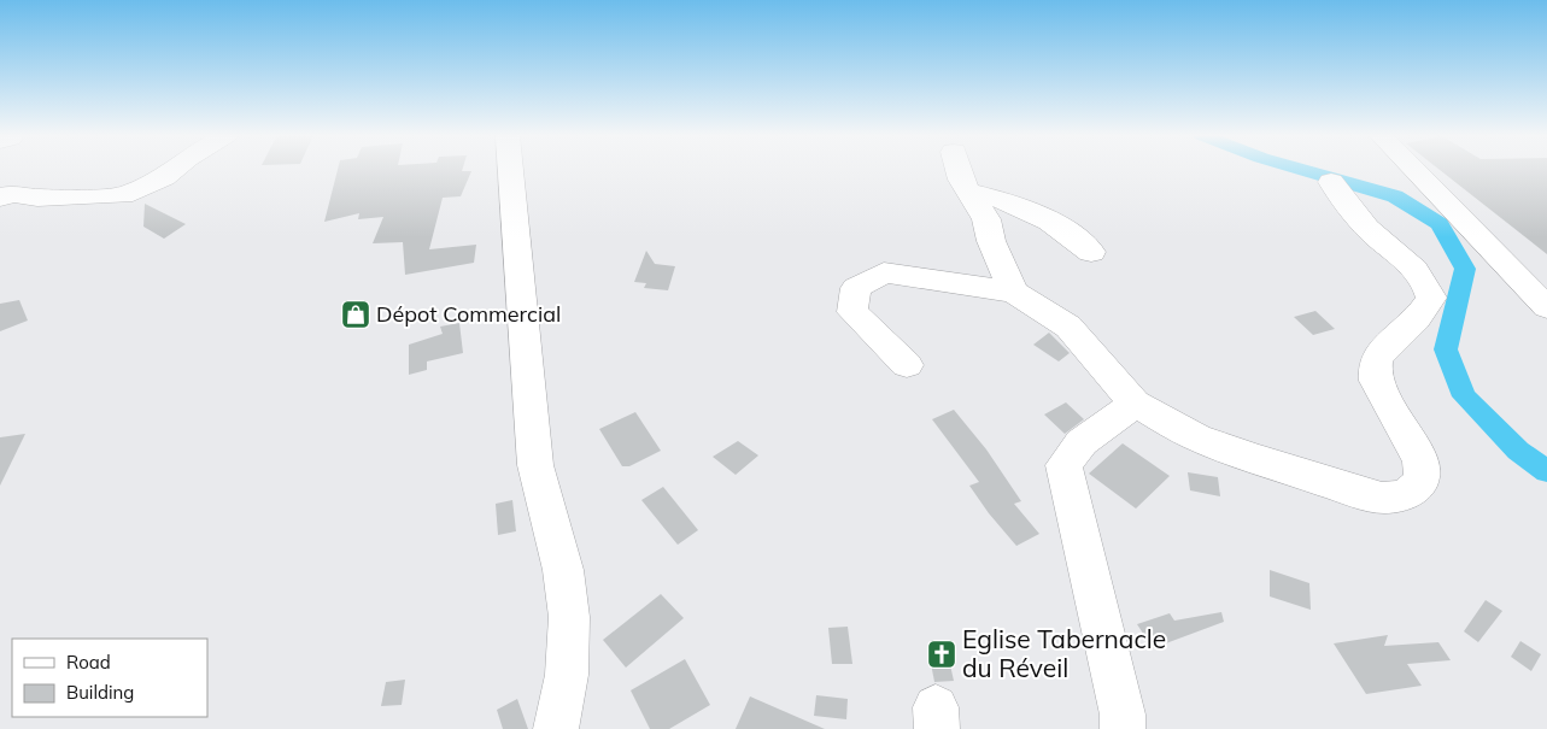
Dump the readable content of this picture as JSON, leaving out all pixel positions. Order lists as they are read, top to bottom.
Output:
{
  "places": {
    "shop": ["Dépot Commercial"],
    "church": ["Eglise Tabernacle du Réveil"]
  },
  "legend": ["Road", "Building"]
}
